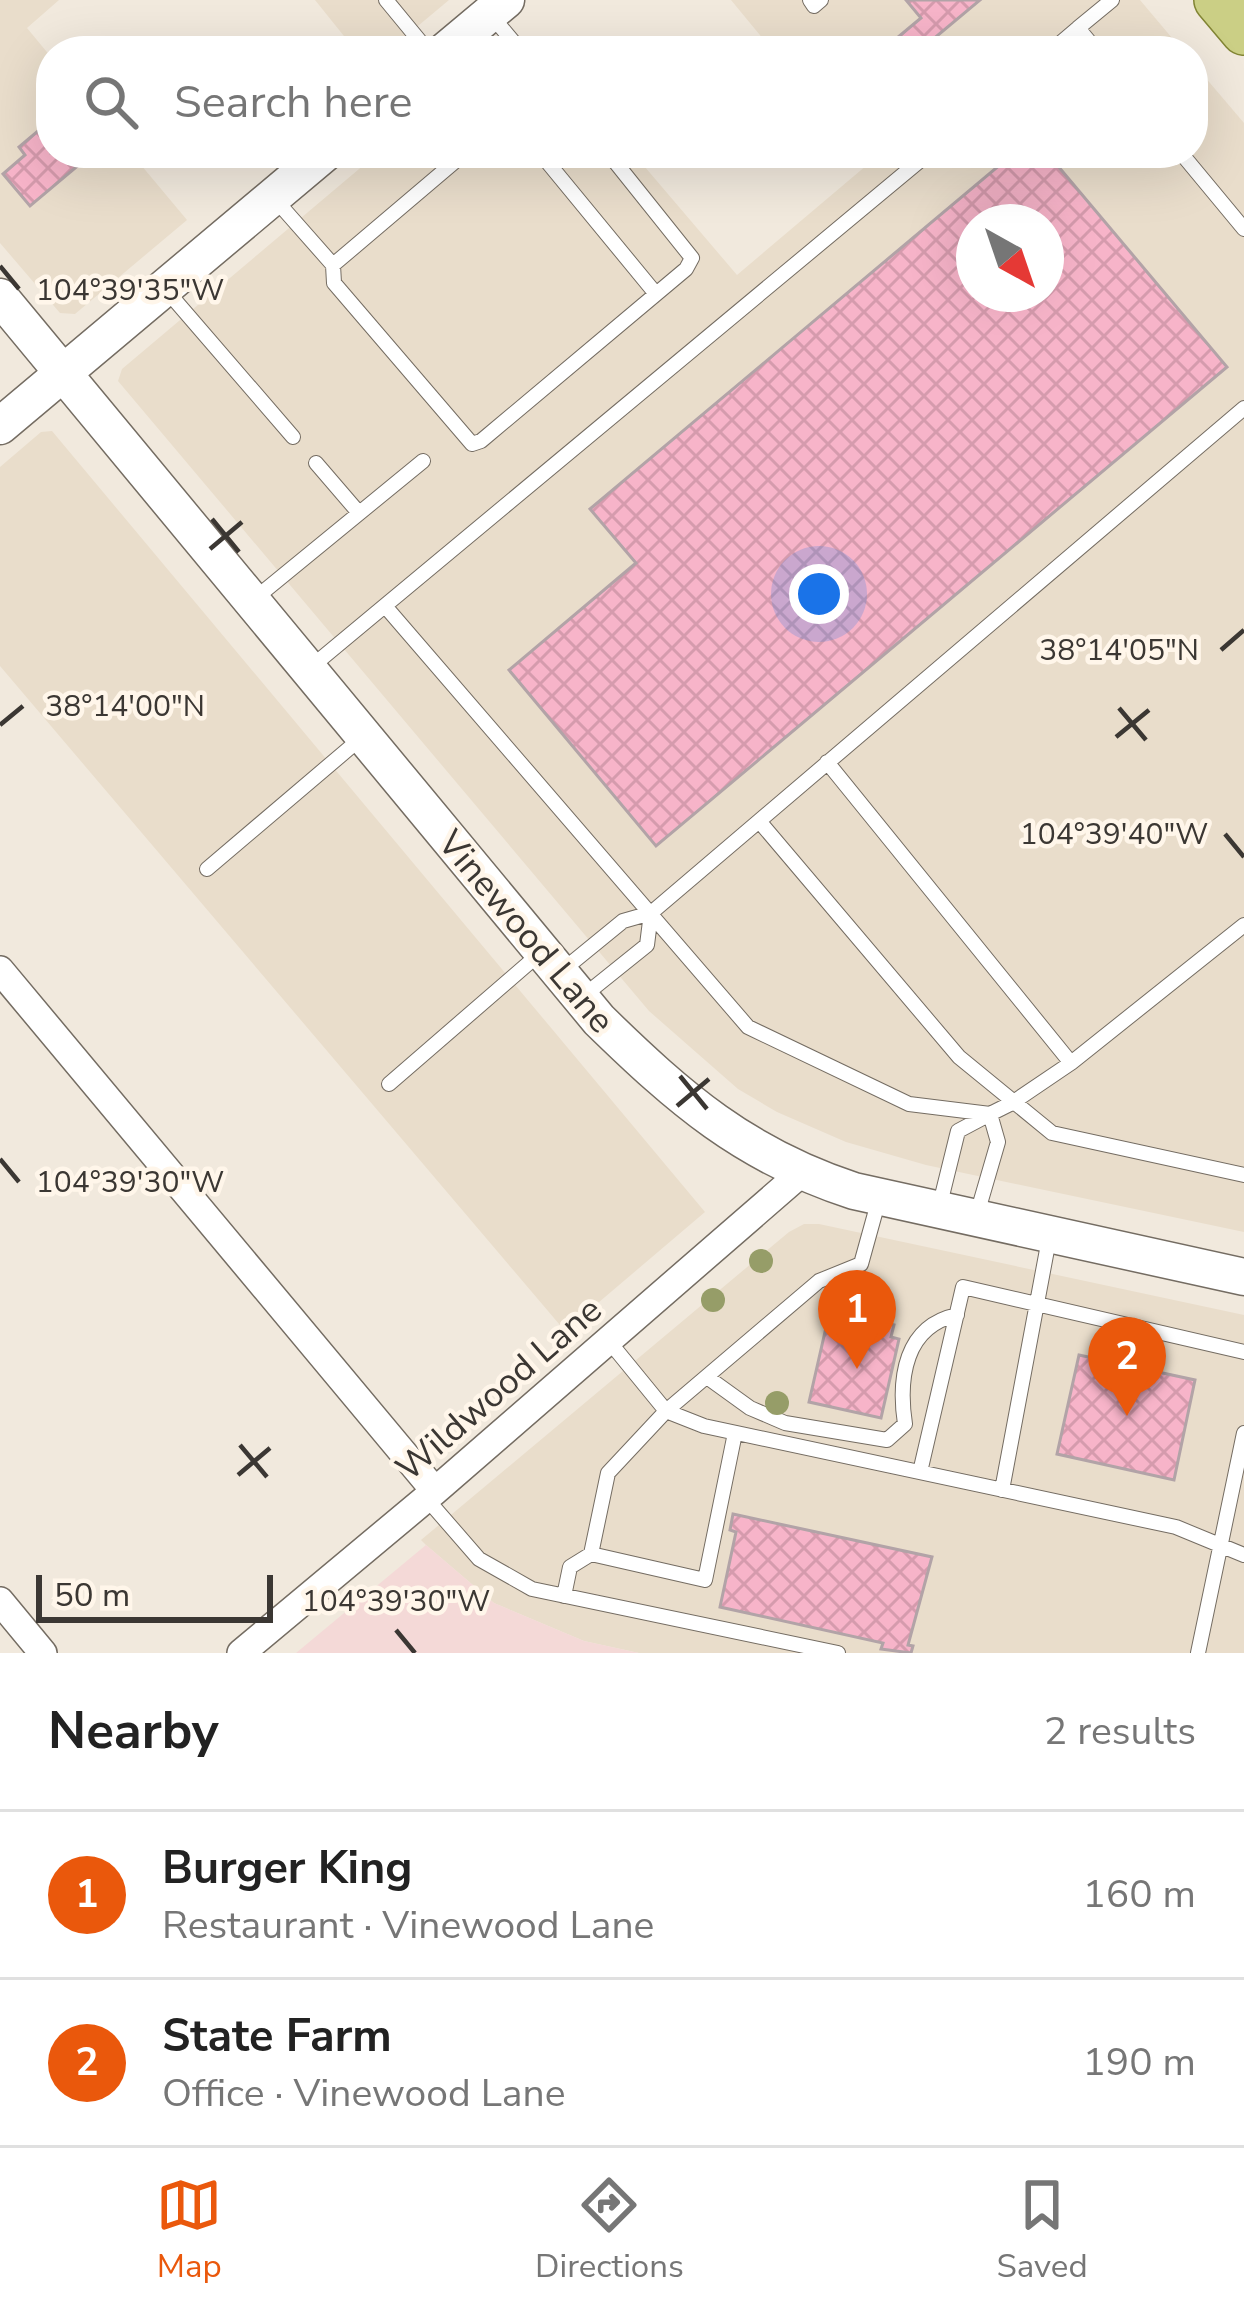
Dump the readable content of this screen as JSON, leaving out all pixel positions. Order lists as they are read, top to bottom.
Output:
{
  "streets": {
    "street": ["Vinewood Lane", "Wildwood Lane"]
  },
  "crossings": [
    ["Vinewood Lane", "Wildwood Lane"]
  ],
  "scale_bar": "50 m",
  "north": "bottom right",
  "page": {
    "search": "Search here",
    "pins": ["1", "2"],
    "scale": "50 m",
    "heading": ["Nearby", "2 results"],
    "list": [
      {
        "mark": "1",
        "name": "Burger King",
        "note": "Restaurant · Vinewood Lane",
        "value": "160 m"
      },
      {
        "mark": "2",
        "name": "State Farm",
        "note": "Office · Vinewood Lane",
        "value": "190 m"
      }
    ],
    "nav": ["Map", "Directions", "Saved"]
  },
  "coordinates": [
    "104°39'35\"W",
    "38°14'05\"N",
    "38°14'00\"N",
    "104°39'40\"W",
    "104°39'30\"W"
  ]
}
